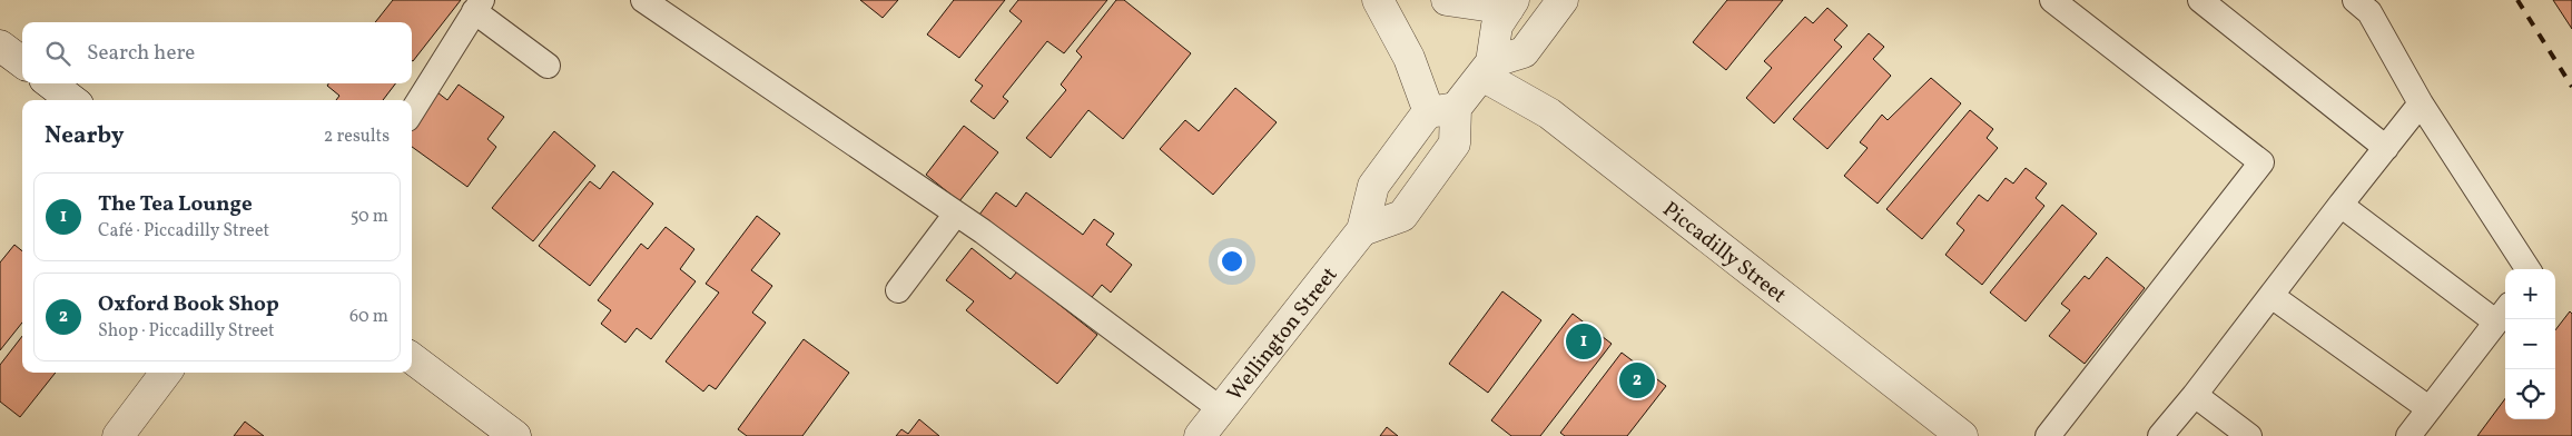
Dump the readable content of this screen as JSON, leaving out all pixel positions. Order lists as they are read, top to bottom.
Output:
{
  "streets": {
    "street": ["Piccadilly Street", "Wellington Street"]
  },
  "crossings": [
    ["Piccadilly Street", "Wellington Street"]
  ],
  "page": {
    "search": "Search here",
    "heading": ["Nearby", "2 results"],
    "list": [
      {
        "mark": "1",
        "name": "The Tea Lounge",
        "note": "Café · Piccadilly Street",
        "value": "50 m"
      },
      {
        "mark": "2",
        "name": "Oxford Book Shop",
        "note": "Shop · Piccadilly Street",
        "value": "60 m"
      }
    ],
    "map_buttons": ["+", "−"],
    "pins": ["1", "2"]
  }
}
